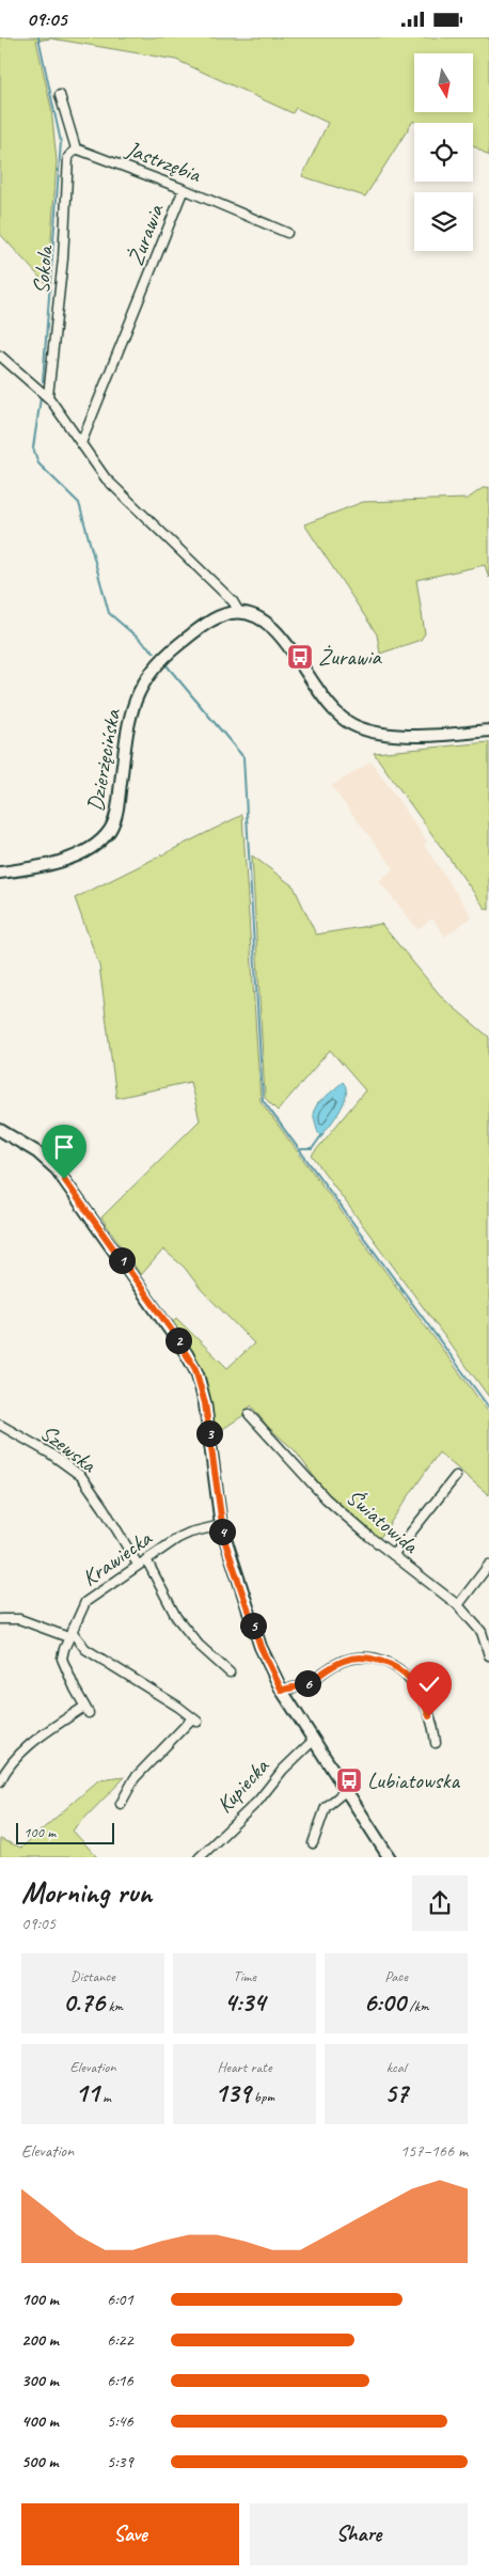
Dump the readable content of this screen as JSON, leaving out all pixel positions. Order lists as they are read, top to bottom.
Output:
{
  "streets": {
    "street": [
      "Jastrzębia",
      "Żurawia",
      "Sokola",
      "Dzierżęcińska",
      "Szewska",
      "Światowida",
      "Krawiecka",
      "Kupiecka"
    ]
  },
  "crossings": [
    ["Jastrzębia", "Żurawia"],
    ["Jastrzębia", "Sokola"],
    ["Szewska", "Krawiecka"]
  ],
  "places": {
    "bus stop": ["Żurawia", "Lubiatowska"]
  },
  "scale_bar": "100 m",
  "north": "bottom",
  "page": {
    "status": "09:05",
    "pins": [
      "1",
      "2",
      "3",
      "4",
      "5",
      "6"
    ],
    "scale": "100 m",
    "heading": ["Morning run", "09:05"],
    "stats": [
      ["Distance", "0.76 km"],
      ["Time", "4:34"],
      ["Pace", "6:00 /km"],
      ["Elevation", "11 m"],
      ["Heart rate", "139 bpm"],
      ["kcal", "57"]
    ],
    "chart": ["Elevation", "157–166 m"],
    "list": [
      {
        "name": "100 m",
        "note": "6:01"
      },
      {
        "name": "200 m",
        "note": "6:22"
      },
      {
        "name": "300 m",
        "note": "6:16"
      },
      {
        "name": "400 m",
        "note": "5:46"
      },
      {
        "name": "500 m",
        "note": "5:39"
      }
    ],
    "buttons": ["Save", "Share"]
  }
}
